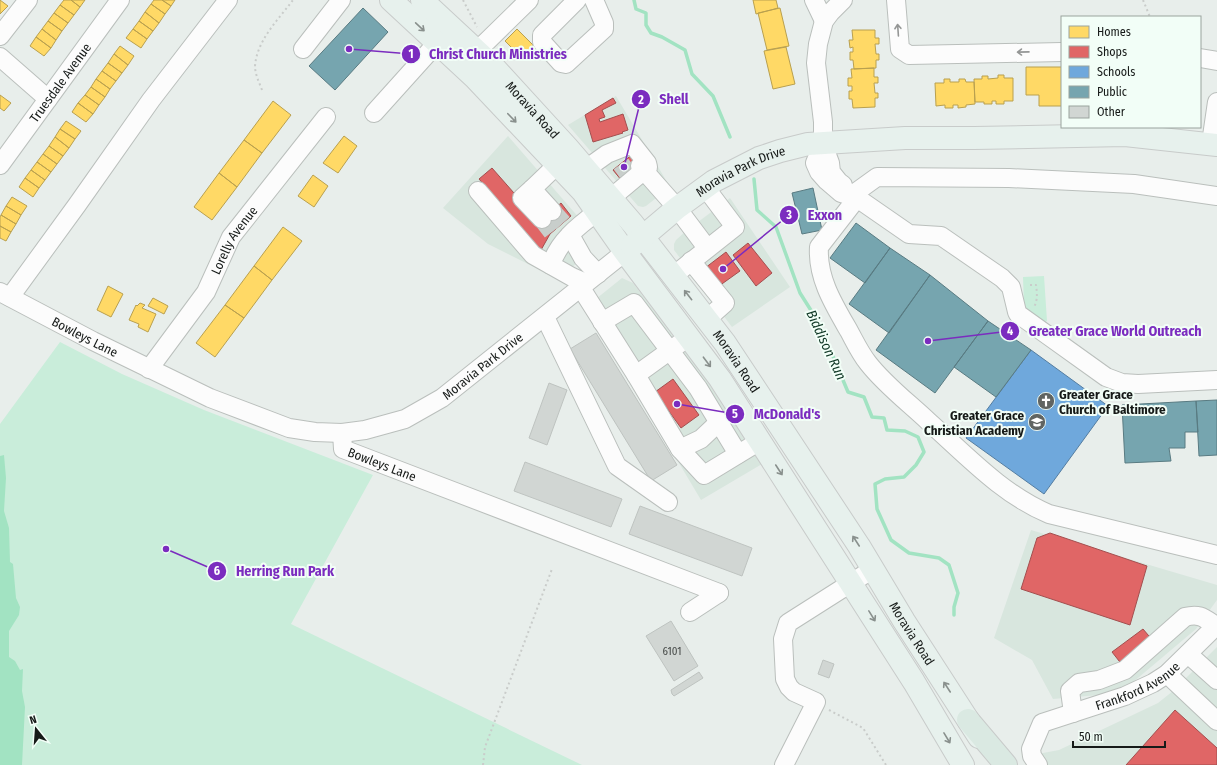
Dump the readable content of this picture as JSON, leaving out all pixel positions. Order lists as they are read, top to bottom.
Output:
{
  "streets": {
    "main road": ["Moravia Road", "Moravia Park Drive"],
    "street": [
      "Truesdale Avenue",
      "Lorelly Avenue",
      "Bowleys Lane",
      "Frankford Avenue"
    ]
  },
  "crossings": [
    ["Moravia Road", "Moravia Park Drive"],
    ["Moravia Park Drive", "Bowleys Lane"],
    ["Lorelly Avenue", "Bowleys Lane"]
  ],
  "water": ["Biddison Run"],
  "places": {
    "other": [
      "Christ Church Ministries",
      "Shell",
      "Exxon",
      "Greater Grace World Outreach",
      "McDonald's",
      "Herring Run Park"
    ],
    "church": ["Greater Grace Church of Baltimore"],
    "school or university": ["Greater Grace Christian Academy"]
  },
  "house_numbers": ["6101"],
  "legend": [
    "Homes",
    "Shops",
    "Schools",
    "Public",
    "Other"
  ],
  "scale_bar": "50 m",
  "north": "top"
}
